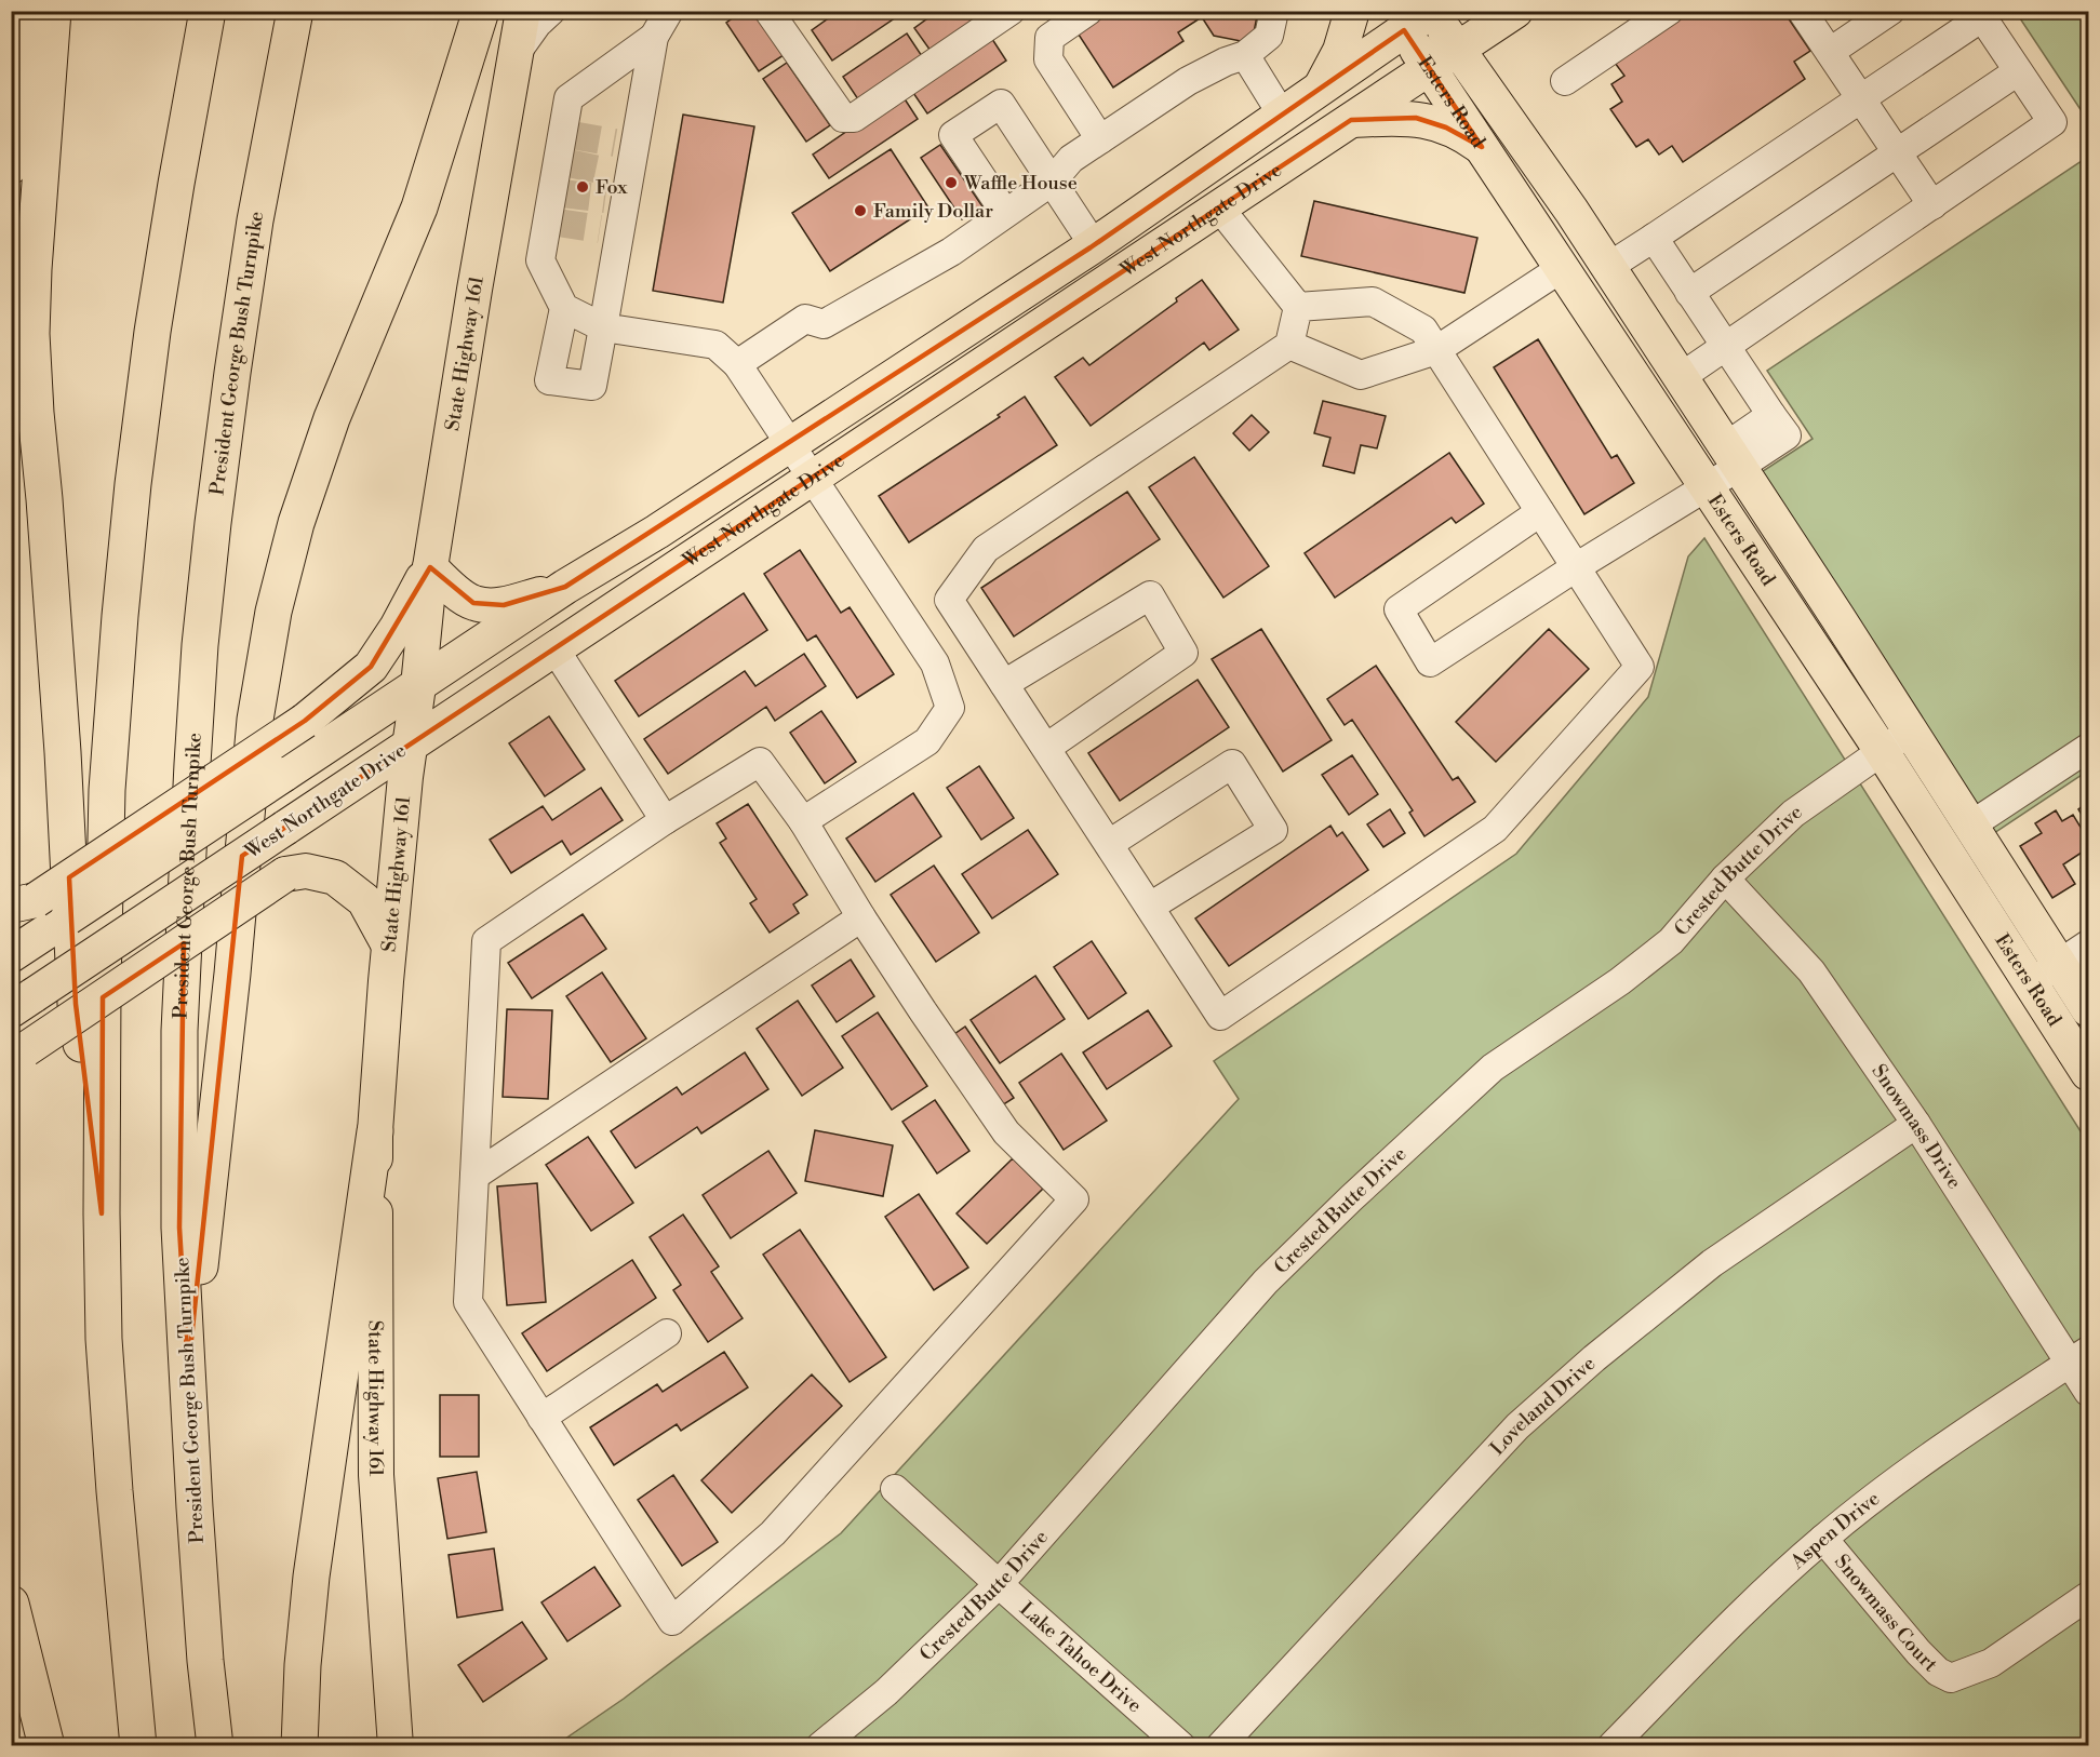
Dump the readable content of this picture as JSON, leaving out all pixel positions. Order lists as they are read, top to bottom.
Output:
{
  "streets": {
    "highway": ["President George Bush Turnpike"],
    "main road": ["Esters Road", "West Northgate Drive", "State Highway 161"],
    "street": [
      "Crested Butte Drive",
      "Snowmass Drive",
      "Loveland Drive",
      "Aspen Drive",
      "Snowmass Court",
      "Lake Tahoe Drive"
    ]
  },
  "crossings": [
    ["Esters Road", "West Northgate Drive"],
    ["Esters Road", "Crested Butte Drive"],
    ["West Northgate Drive", "State Highway 161"],
    ["Crested Butte Drive", "Snowmass Drive"],
    ["Crested Butte Drive", "Lake Tahoe Drive"],
    ["Snowmass Drive", "Loveland Drive"],
    ["Snowmass Drive", "Aspen Drive"],
    ["Aspen Drive", "Snowmass Court"]
  ],
  "places": ["Waffle House", "Fox", "Family Dollar"]
}
